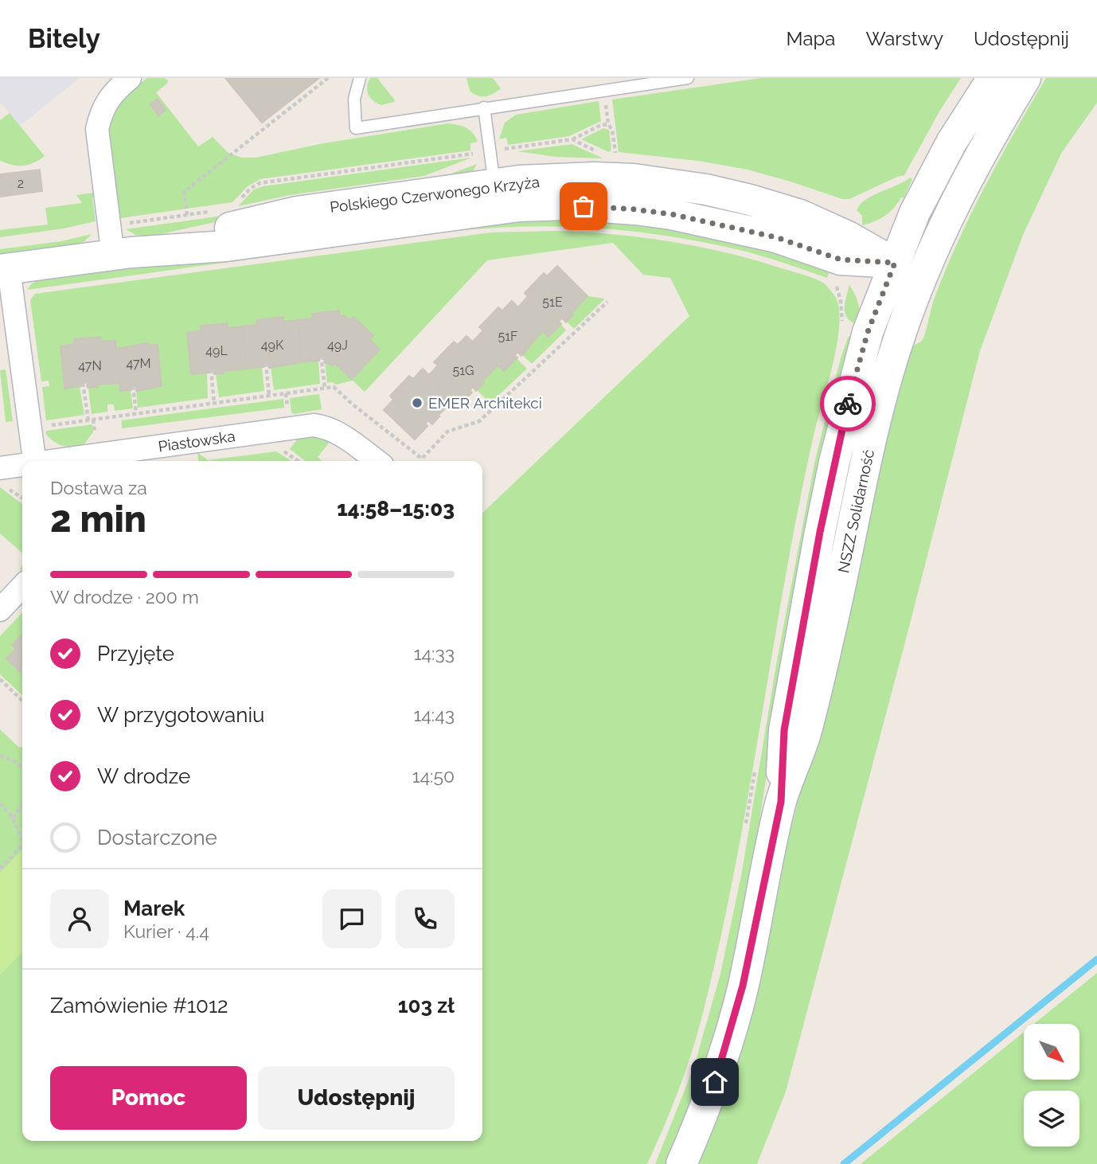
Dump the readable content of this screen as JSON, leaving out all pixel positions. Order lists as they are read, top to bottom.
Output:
{
  "streets": {
    "main road": ["Polskiego Czerwonego Krzyża", "NSZZ Solidarność"],
    "street": ["Piastowska"]
  },
  "crossings": [
    ["Polskiego Czerwonego Krzyża", "NSZZ Solidarność"]
  ],
  "places": ["EMER Architekci"],
  "house_numbers": [
    "2",
    "51E",
    "51F",
    "49K",
    "49J",
    "49L",
    "47M",
    "47N",
    "51G"
  ],
  "north": "bottom right",
  "page": {
    "header": "Bitely",
    "nav": ["Mapa", "Warstwy", "Udostępnij"],
    "heading": ["2 min", "Dostawa za", "14:58–15:03"],
    "panel": [
      "Marek",
      "Kurier · 4.4",
      "Zamówienie #1012",
      "103 zł"
    ],
    "bar": "W drodze · 200 m",
    "list": [
      ["Przyjęte", "14:33"],
      ["W przygotowaniu", "14:43"],
      ["W drodze", "14:50"],
      "Dostarczone"
    ],
    "buttons": ["Pomoc", "Udostępnij"]
  }
}
